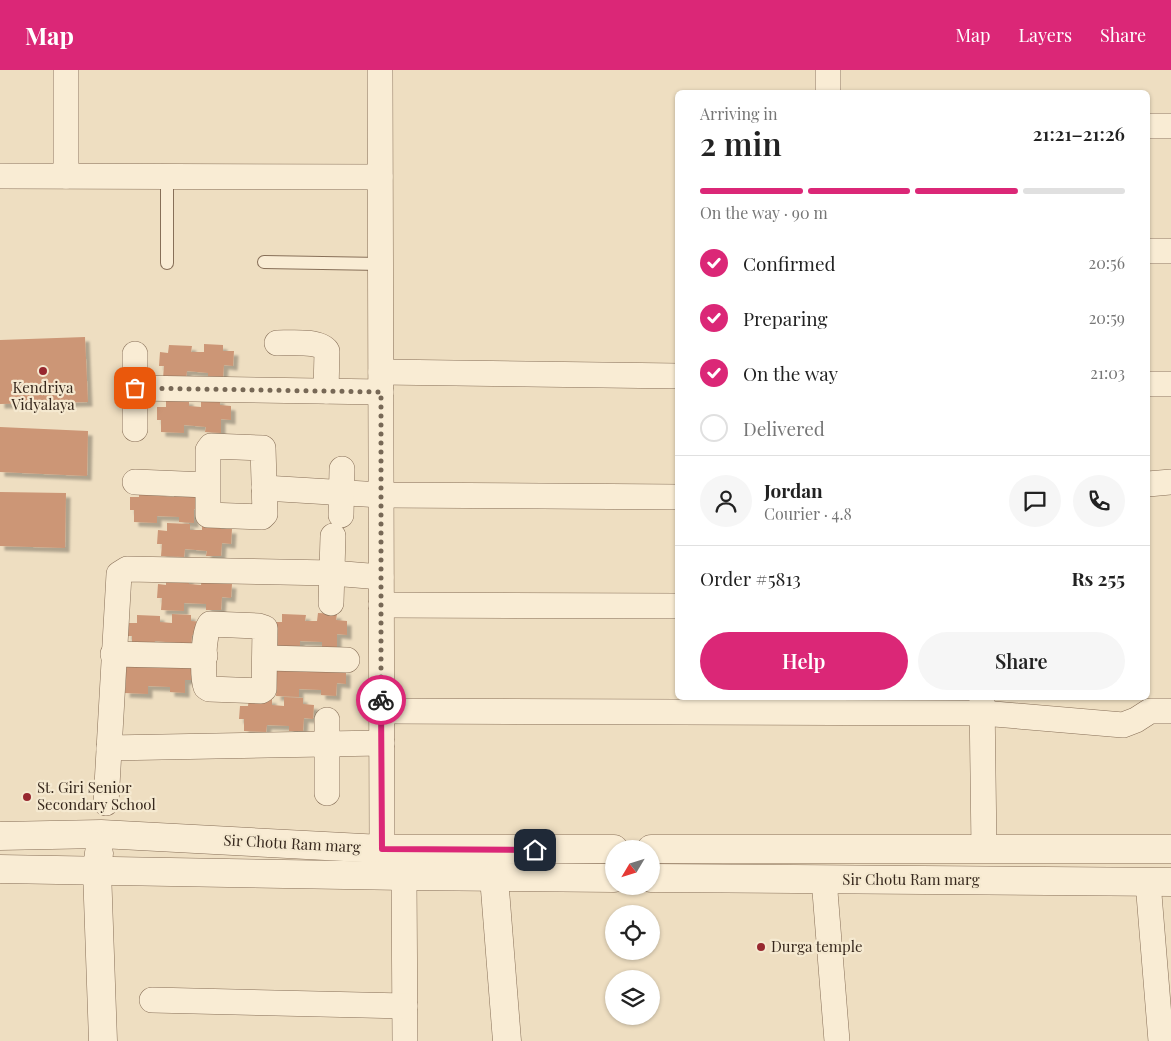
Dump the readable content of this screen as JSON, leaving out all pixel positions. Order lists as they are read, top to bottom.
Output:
{
  "streets": {
    "street": ["Sir Chotu Ram marg"]
  },
  "places": ["Kendriya Vidyalaya", "St. Giri Senior Secondary School", "Durga temple"],
  "north": "bottom left",
  "page": {
    "header": "Map",
    "nav": ["Map", "Layers", "Share"],
    "heading": ["2 min", "Arriving in", "21:21–21:26"],
    "panel": [
      "Jordan",
      "Courier · 4.8",
      "Order #5813",
      "Rs 255"
    ],
    "bar": "On the way · 90 m",
    "list": [
      ["Confirmed", "20:56"],
      ["Preparing", "20:59"],
      ["On the way", "21:03"],
      "Delivered"
    ],
    "buttons": ["Help", "Share"]
  }
}
